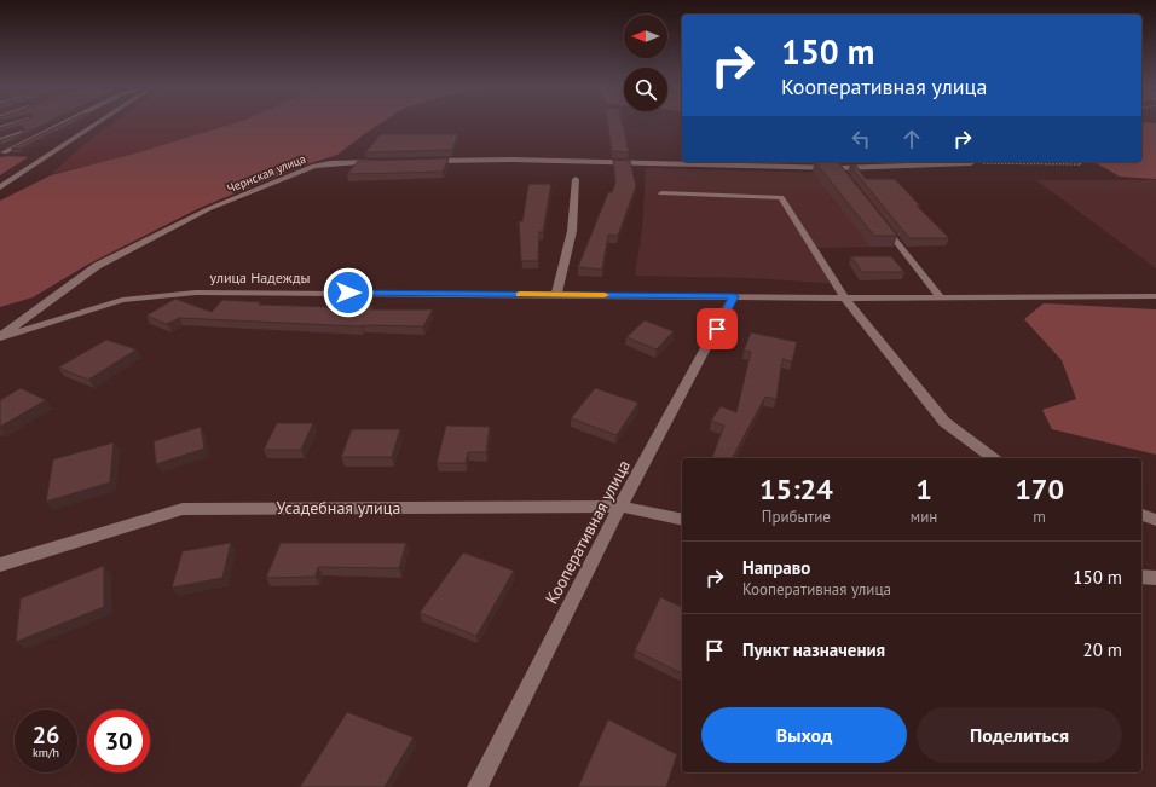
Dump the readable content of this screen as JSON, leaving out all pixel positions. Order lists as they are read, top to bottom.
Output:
{
  "streets": {
    "street": [
      "Чернская улица",
      "улица Надежды",
      "Усадебная улица",
      "Кооперативная улица"
    ]
  },
  "crossings": [
    ["Чернская улица", "улица Надежды"],
    ["улица Надежды", "Кооперативная улица"],
    ["Усадебная улица", "Кооперативная улица"]
  ],
  "north": "left",
  "page": {
    "turn": ["150 m", "Кооперативная улица"],
    "eta": [
      "15:24",
      "Прибытие",
      "1",
      "мин",
      "170",
      "m"
    ],
    "list": [
      {
        "name": "Направо",
        "note": "Кооперативная улица",
        "value": "150 m"
      },
      {
        "name": "Пункт назначения",
        "value": "20 m"
      }
    ],
    "buttons": ["Выход", "Поделиться"],
    "speed": "26 km/h",
    "limit": "30"
  }
}
